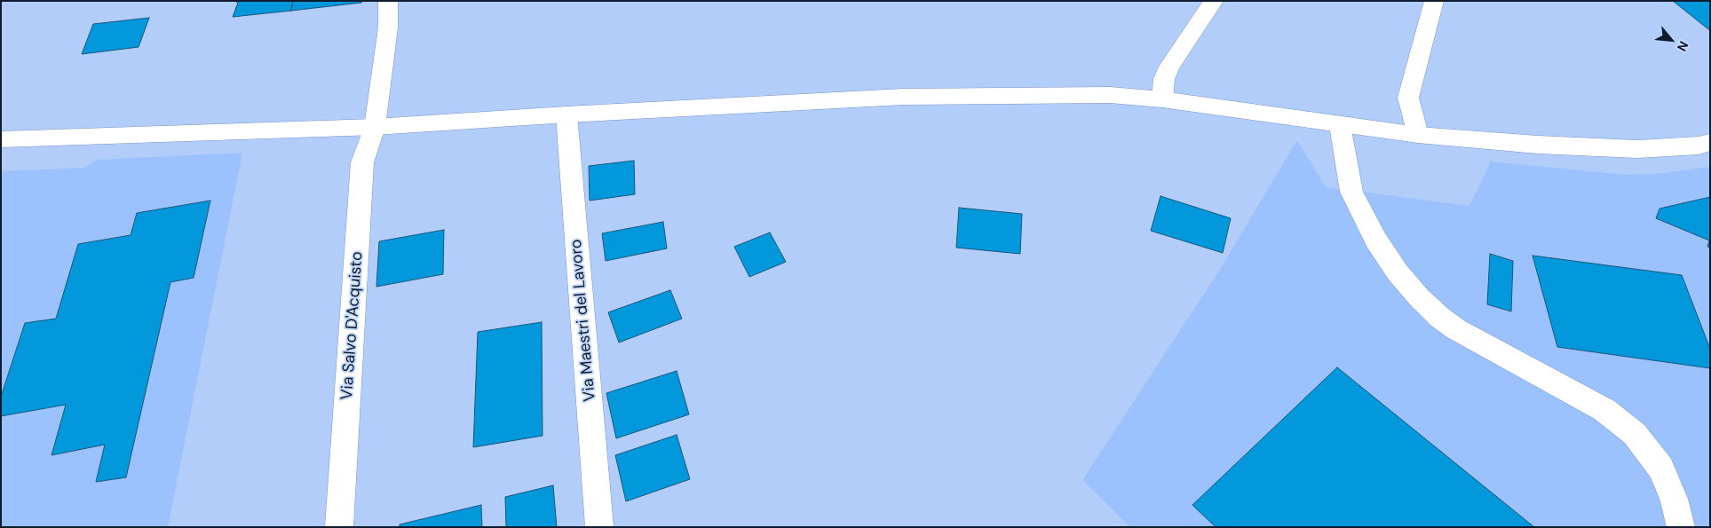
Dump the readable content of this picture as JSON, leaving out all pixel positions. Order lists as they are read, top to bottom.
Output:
{
  "streets": {
    "main road": ["Via Maestri del Lavoro", "Via Salvo D'Acquisto"]
  },
  "north": "bottom right"
}
